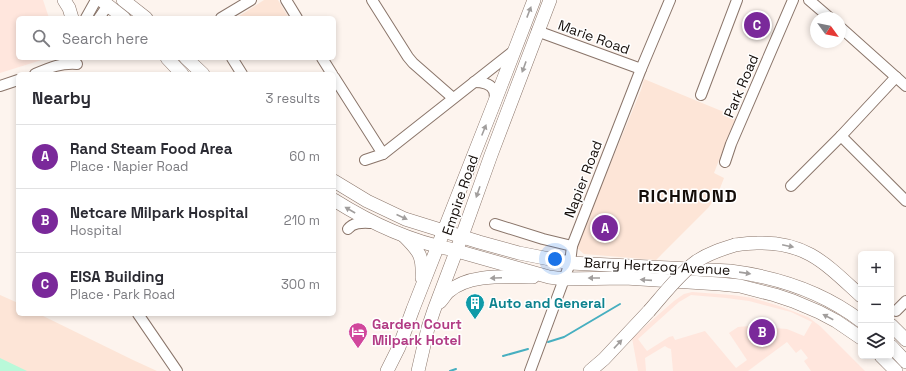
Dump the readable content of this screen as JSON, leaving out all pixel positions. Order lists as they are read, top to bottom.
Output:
{
  "streets": {
    "main road": ["Empire Road", "Barry Hertzog Avenue"],
    "street": ["Marie Road", "Park Road", "Napier Road"]
  },
  "crossings": [
    ["Marie Road", "Napier Road"],
    ["Marie Road", "Empire Road"],
    ["Napier Road", "Barry Hertzog Avenue"],
    ["Empire Road", "Barry Hertzog Avenue"]
  ],
  "districts": ["RICHMOND"],
  "places": {
    "building": ["Auto and General"],
    "hotel": ["Garden Court Milpark Hotel"]
  },
  "north": "bottom right",
  "page": {
    "pins": ["C", "A", "B"],
    "search": "Search here",
    "heading": ["Nearby", "3 results"],
    "list": [
      {
        "mark": "A",
        "name": "Rand Steam Food Area",
        "note": "Place · Napier Road",
        "value": "60 m"
      },
      {
        "mark": "B",
        "name": "Netcare Milpark Hospital",
        "note": "Hospital",
        "value": "210 m"
      },
      {
        "mark": "C",
        "name": "EISA Building",
        "note": "Place · Park Road",
        "value": "300 m"
      }
    ],
    "map_buttons": ["+", "−"]
  }
}
